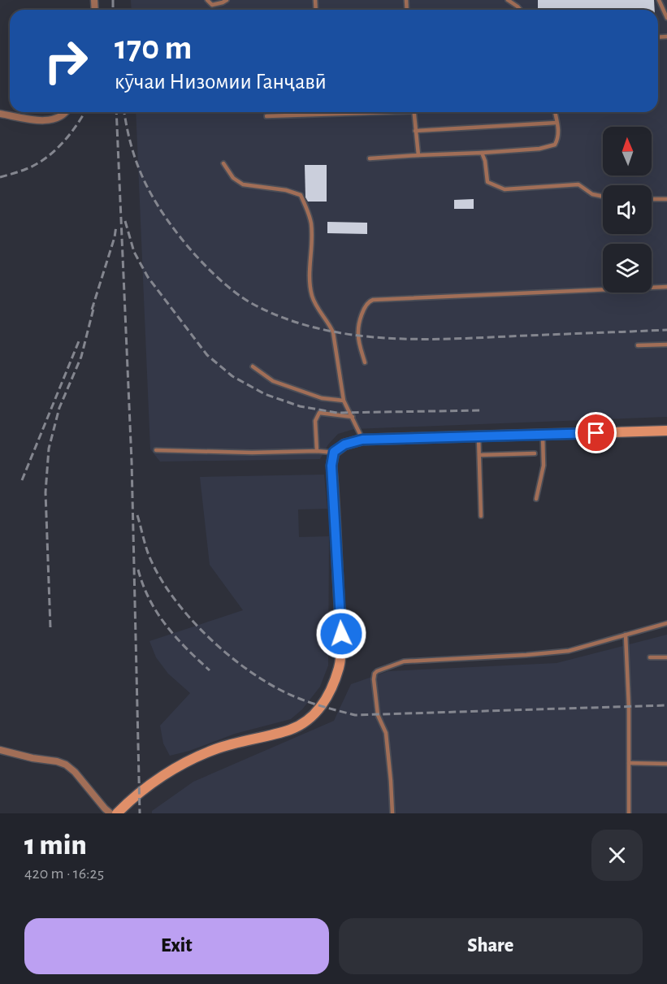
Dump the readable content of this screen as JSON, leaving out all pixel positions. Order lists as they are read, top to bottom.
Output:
{
  "north": "top",
  "page": {
    "turn": ["170 m", "кӯчаи Низомии Ганҷавӣ"],
    "heading": ["1 min", "420 m · 16:25"],
    "buttons": ["Exit", "Share"]
  }
}
